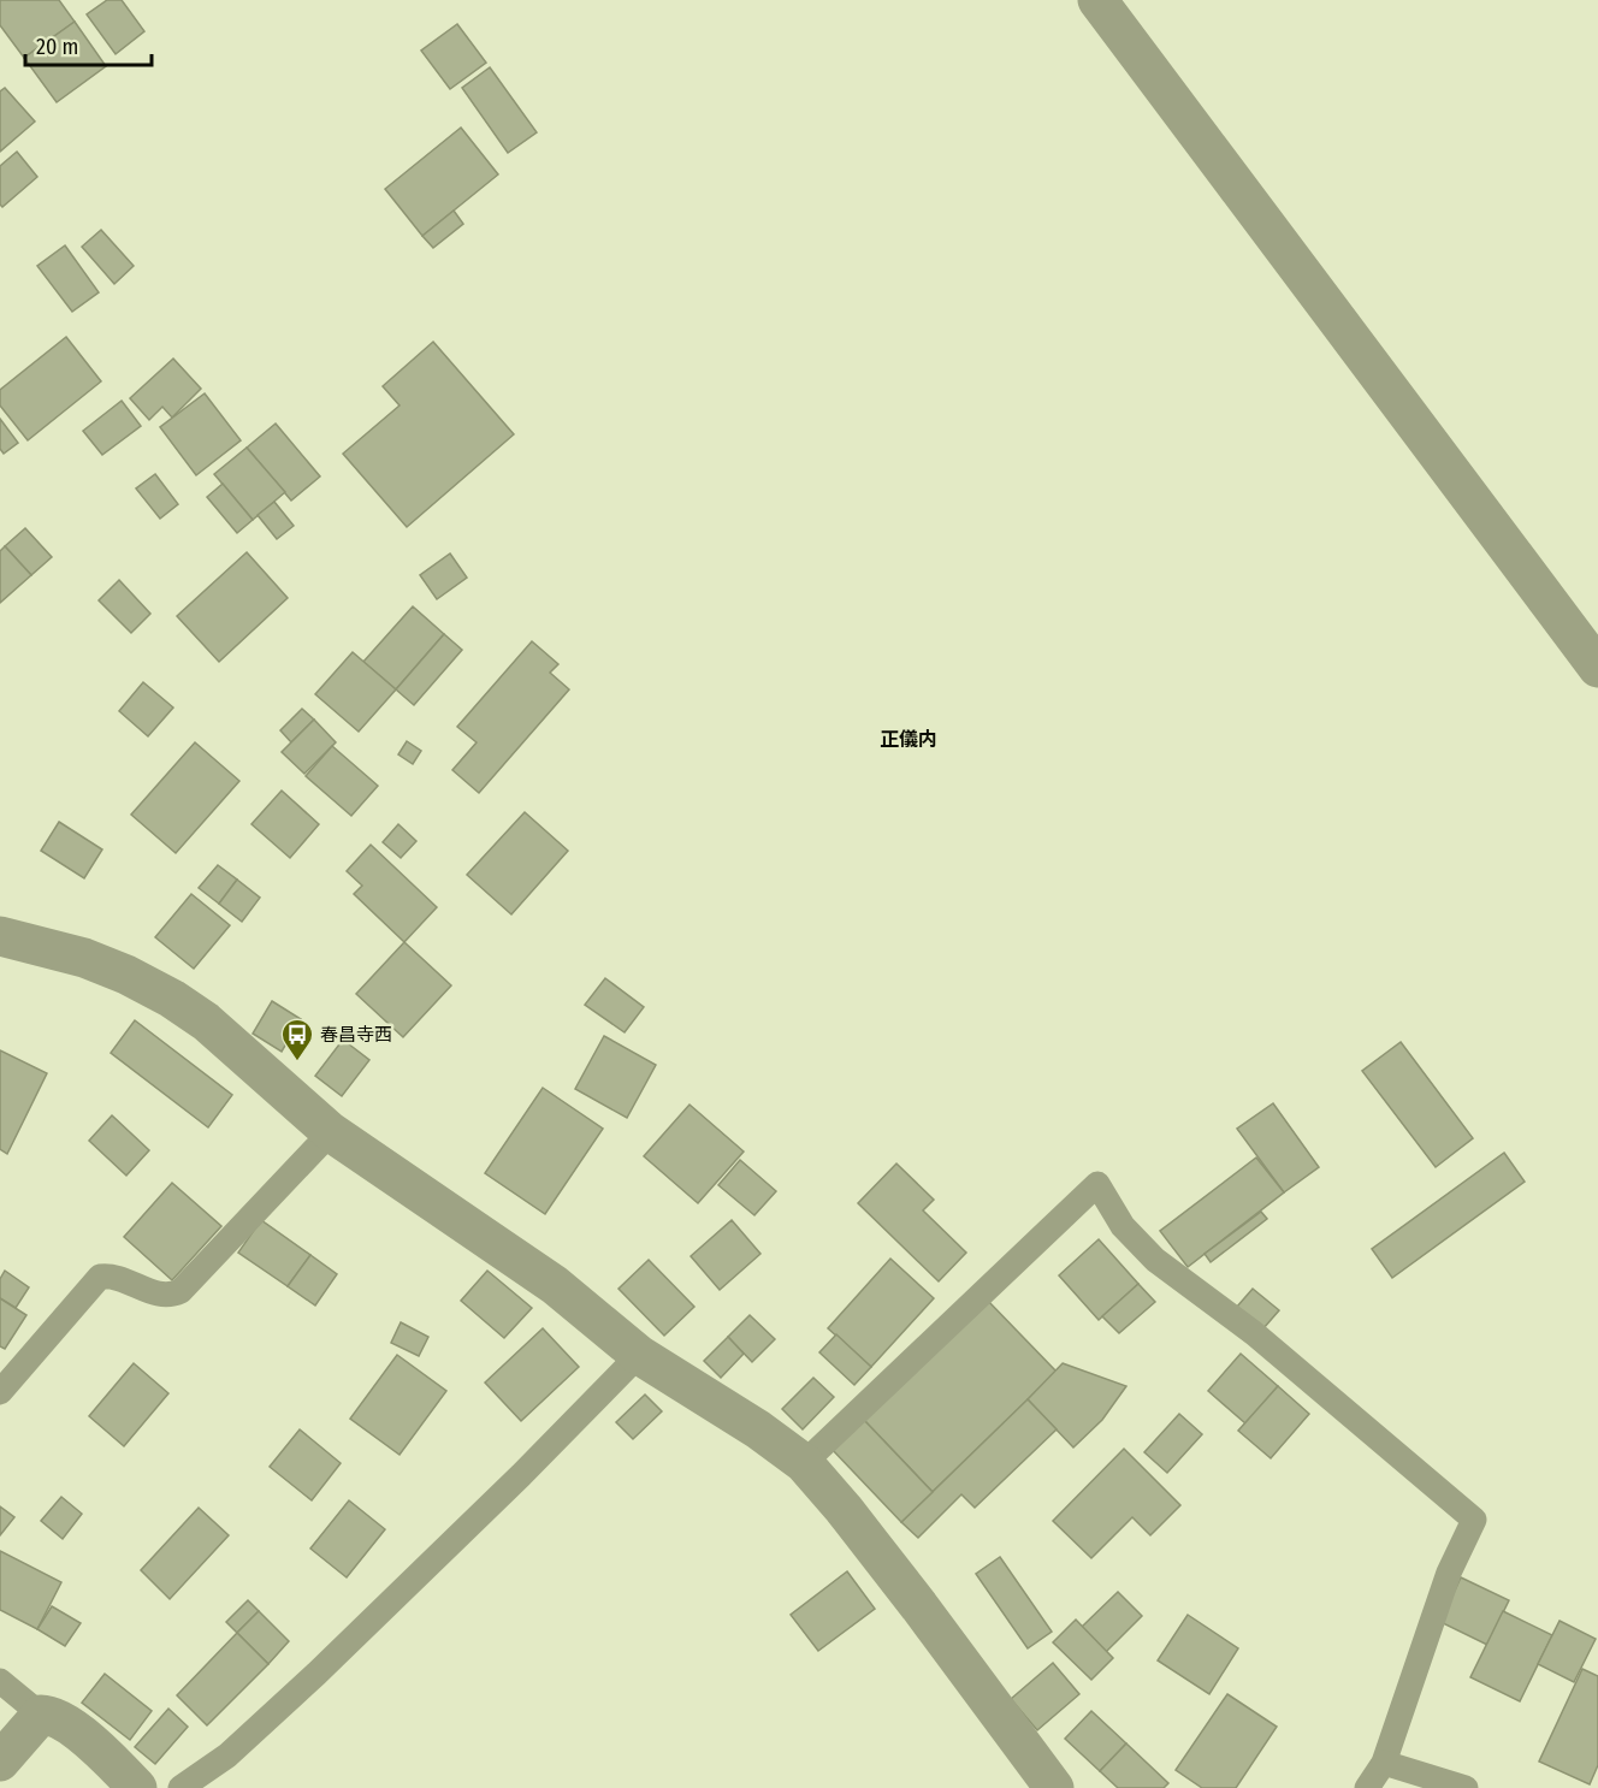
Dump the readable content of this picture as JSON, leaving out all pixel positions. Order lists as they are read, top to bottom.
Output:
{
  "districts": ["正儀内"],
  "places": {
    "bus stop": ["春昌寺西"]
  },
  "scale_bar": "20 m"
}
